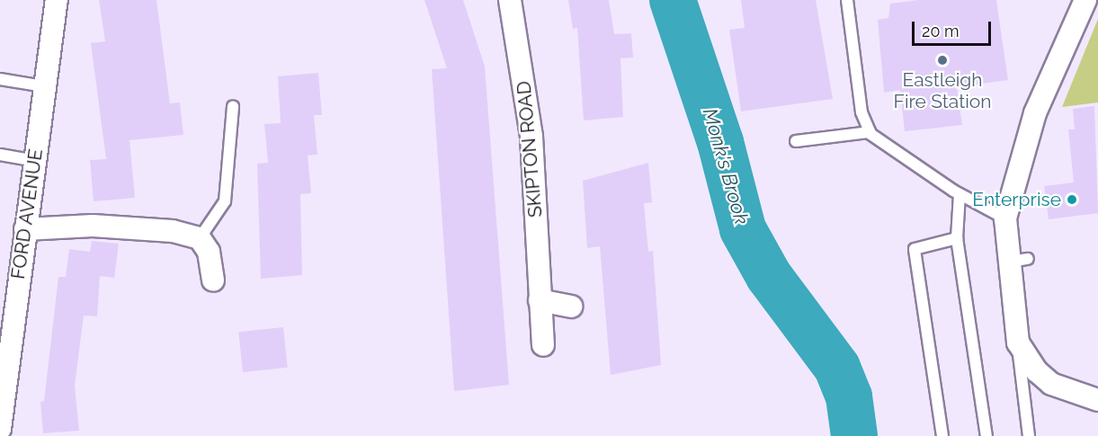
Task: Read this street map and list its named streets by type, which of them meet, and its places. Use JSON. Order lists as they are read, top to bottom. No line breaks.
{"streets":{"street":["SKIPTON ROAD","FORD AVENUE"]},"water":["Monk's Brook"],"places":["Eastleigh Fire Station","Enterprise"],"scale_bar":"20 m"}
